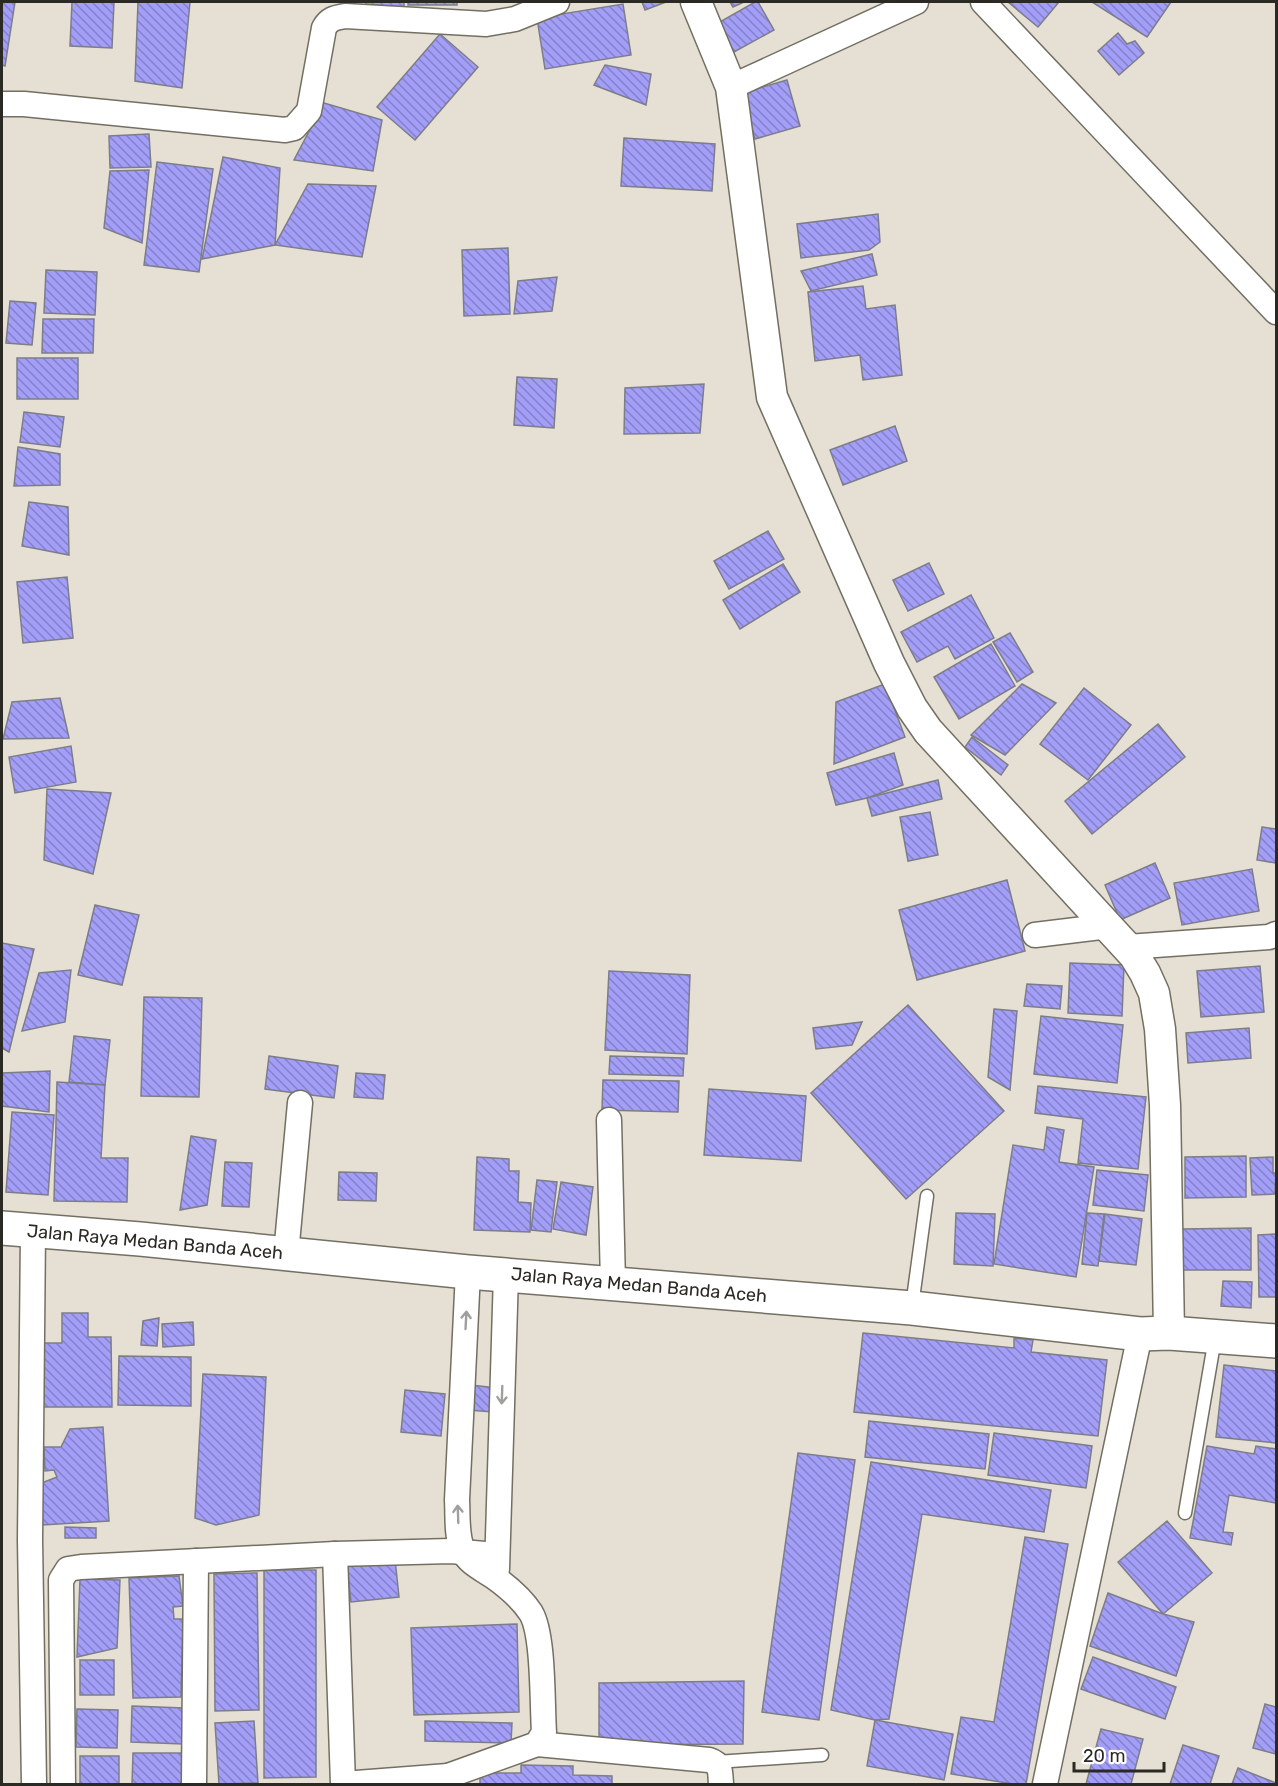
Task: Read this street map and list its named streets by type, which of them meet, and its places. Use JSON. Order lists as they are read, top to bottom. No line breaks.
{"streets":{"highway":["Jalan Raya Medan Banda Aceh"]},"scale_bar":"20 m"}
